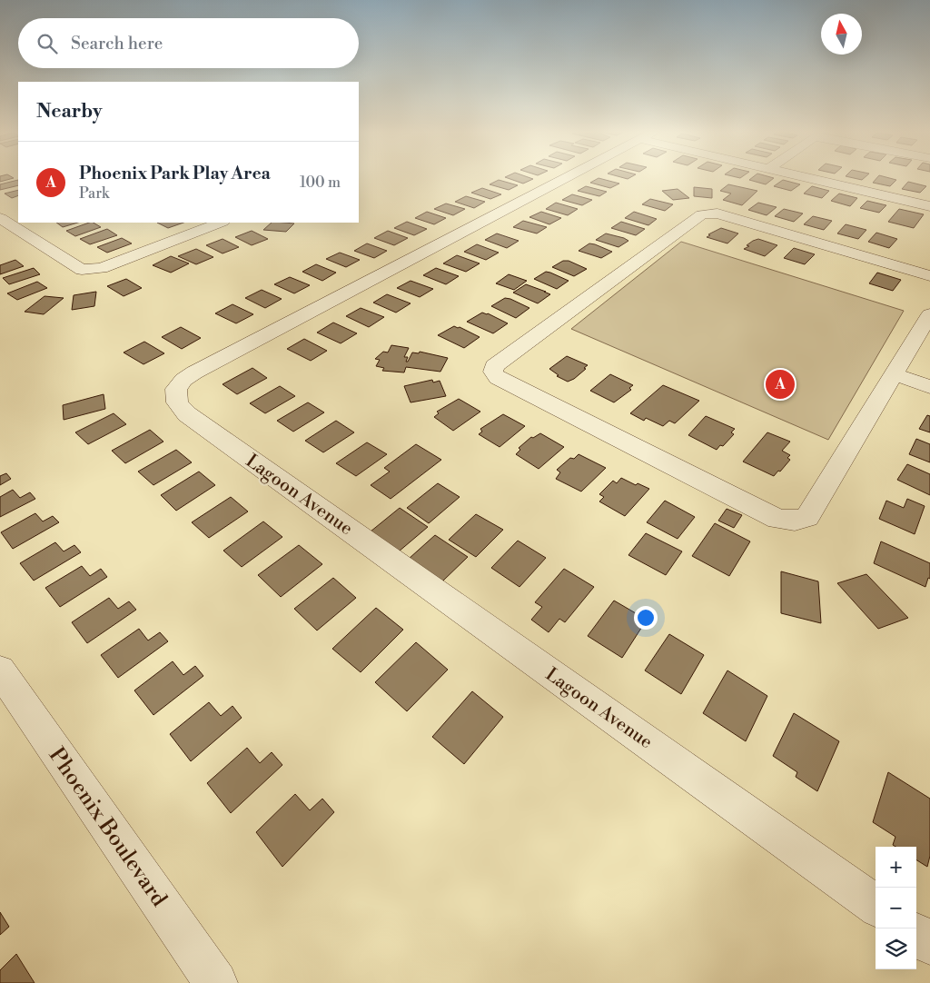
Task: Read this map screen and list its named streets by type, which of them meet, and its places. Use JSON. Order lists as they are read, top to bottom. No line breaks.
{"streets":{"street":["Lagoon Avenue","Phoenix Boulevard"]},"north":"top","page":{"search":"Search here","heading":"Nearby","list":[{"mark":"A","name":"Phoenix Park Play Area","note":"Park","value":"100 m"}],"pins":"A","map_buttons":["+","−"]}}
